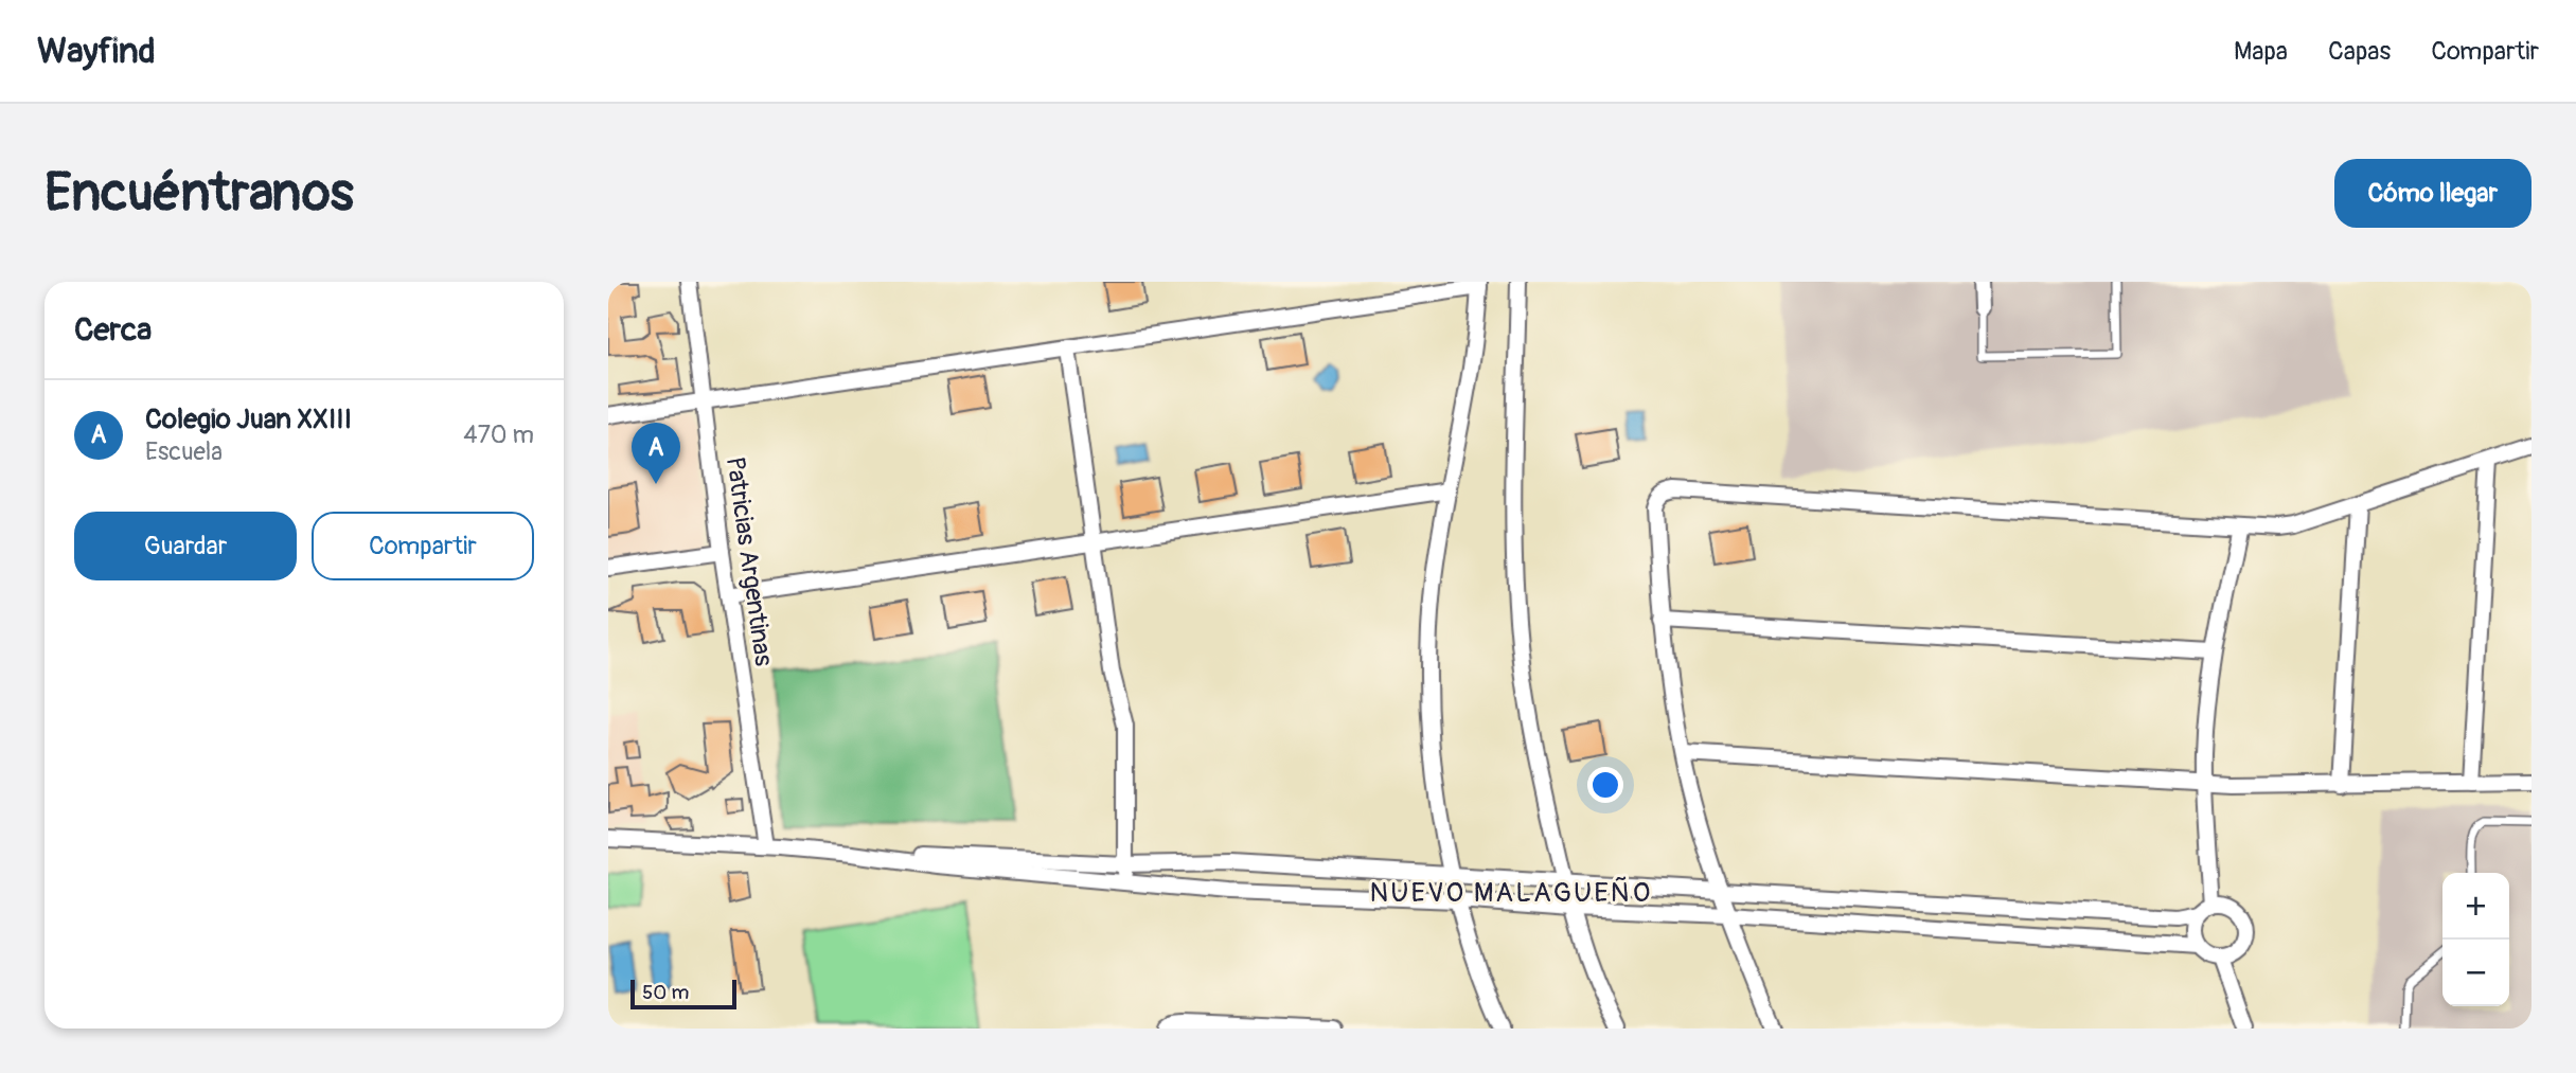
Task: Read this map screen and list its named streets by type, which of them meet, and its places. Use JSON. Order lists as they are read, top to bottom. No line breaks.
{"streets":{"street":["Patricias Argentinas"]},"districts":["NUEVO MALAGUEÑO"],"scale_bar":"50 m","page":{"header":"Wayfind","nav":["Mapa","Capas","Compartir"],"buttons":["Cómo llegar",["Guardar","Compartir"]],"title":"Encuéntranos","heading":"Cerca","list":[{"mark":"A","name":"Colegio Juan XXIII","note":"Escuela","value":"470 m"}],"pins":"A","map_buttons":["+","−"],"scale":"50 m"}}
